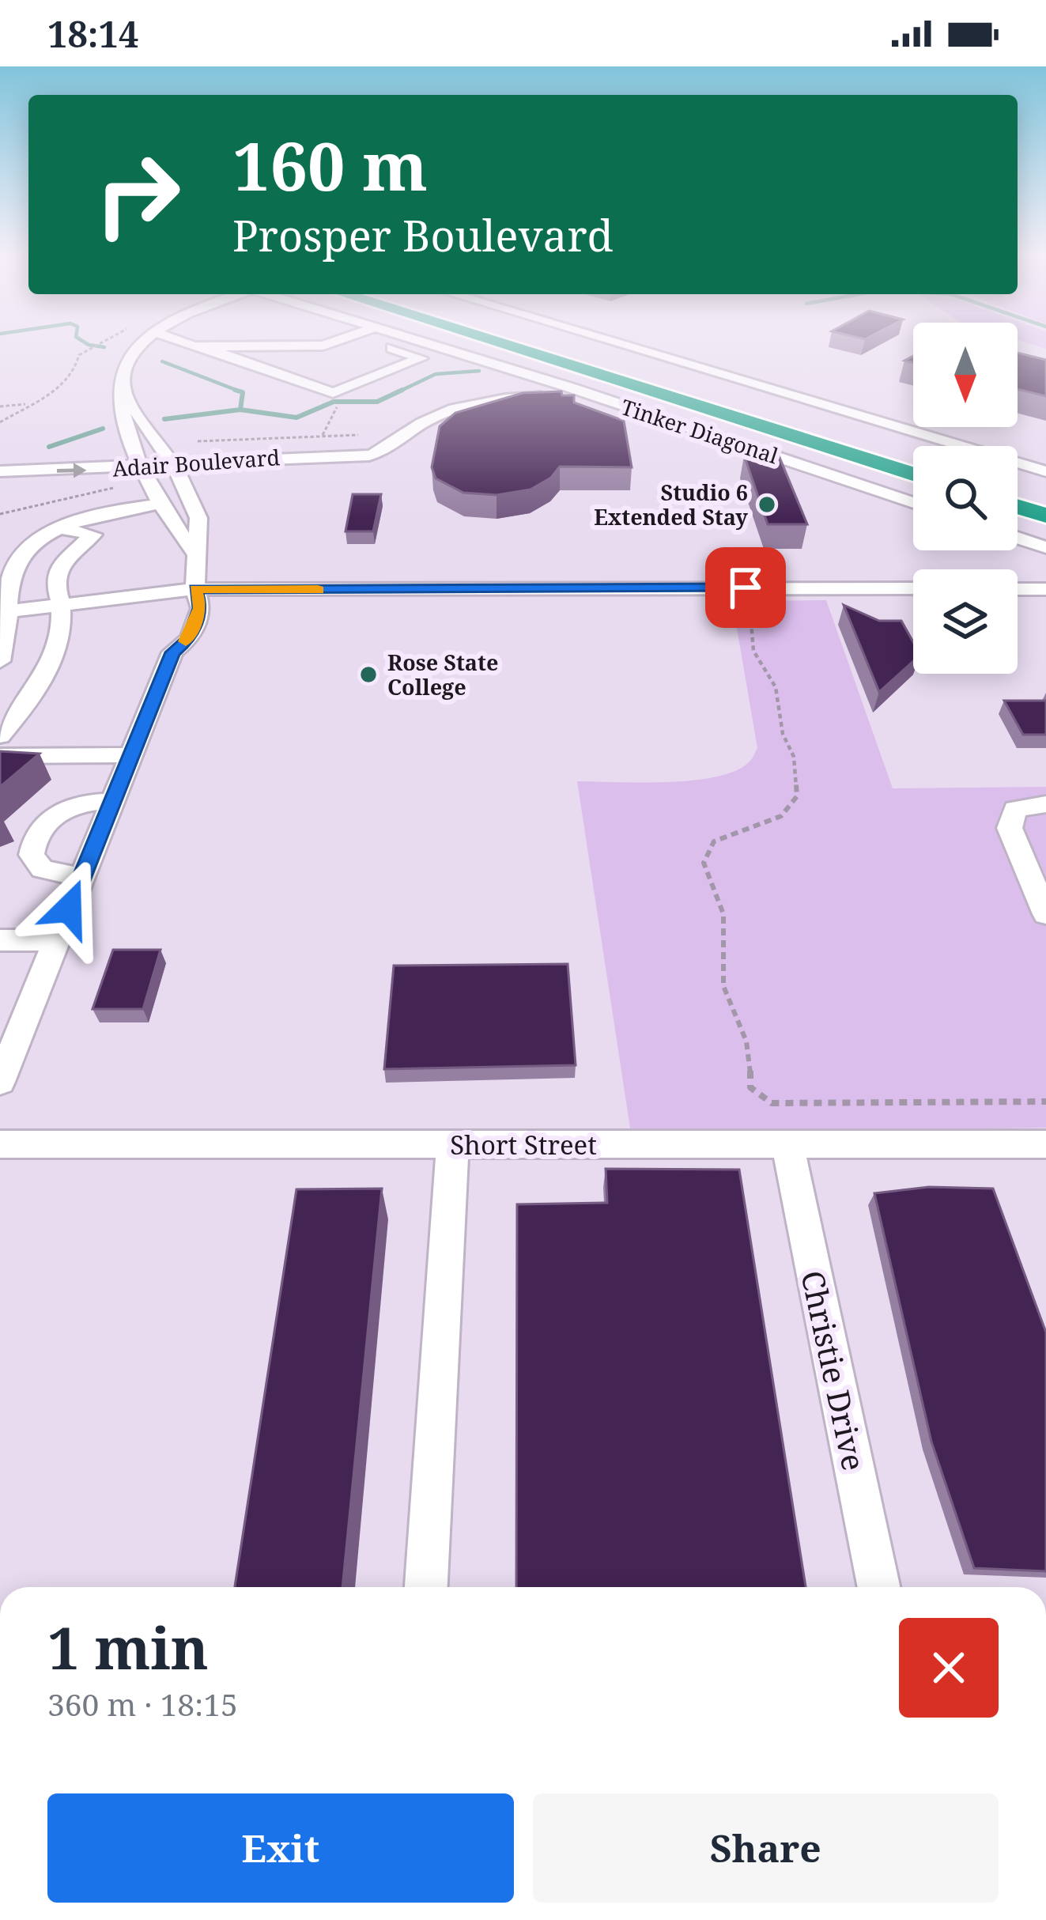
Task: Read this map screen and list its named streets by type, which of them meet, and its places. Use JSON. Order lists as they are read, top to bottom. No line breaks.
{"streets":{"highway":["Tinker Diagonal"],"street":["Adair Boulevard","Short Street","Christie Drive"]},"crossings":[["Tinker Diagonal","Adair Boulevard"],["Short Street","Christie Drive"]],"places":["Studio 6 Extended Stay","Rose State College"],"north":"bottom","page":{"status":"18:14","turn":["160 m","Prosper Boulevard"],"heading":["1 min","360 m · 18:15"],"buttons":["Exit","Share"]}}
